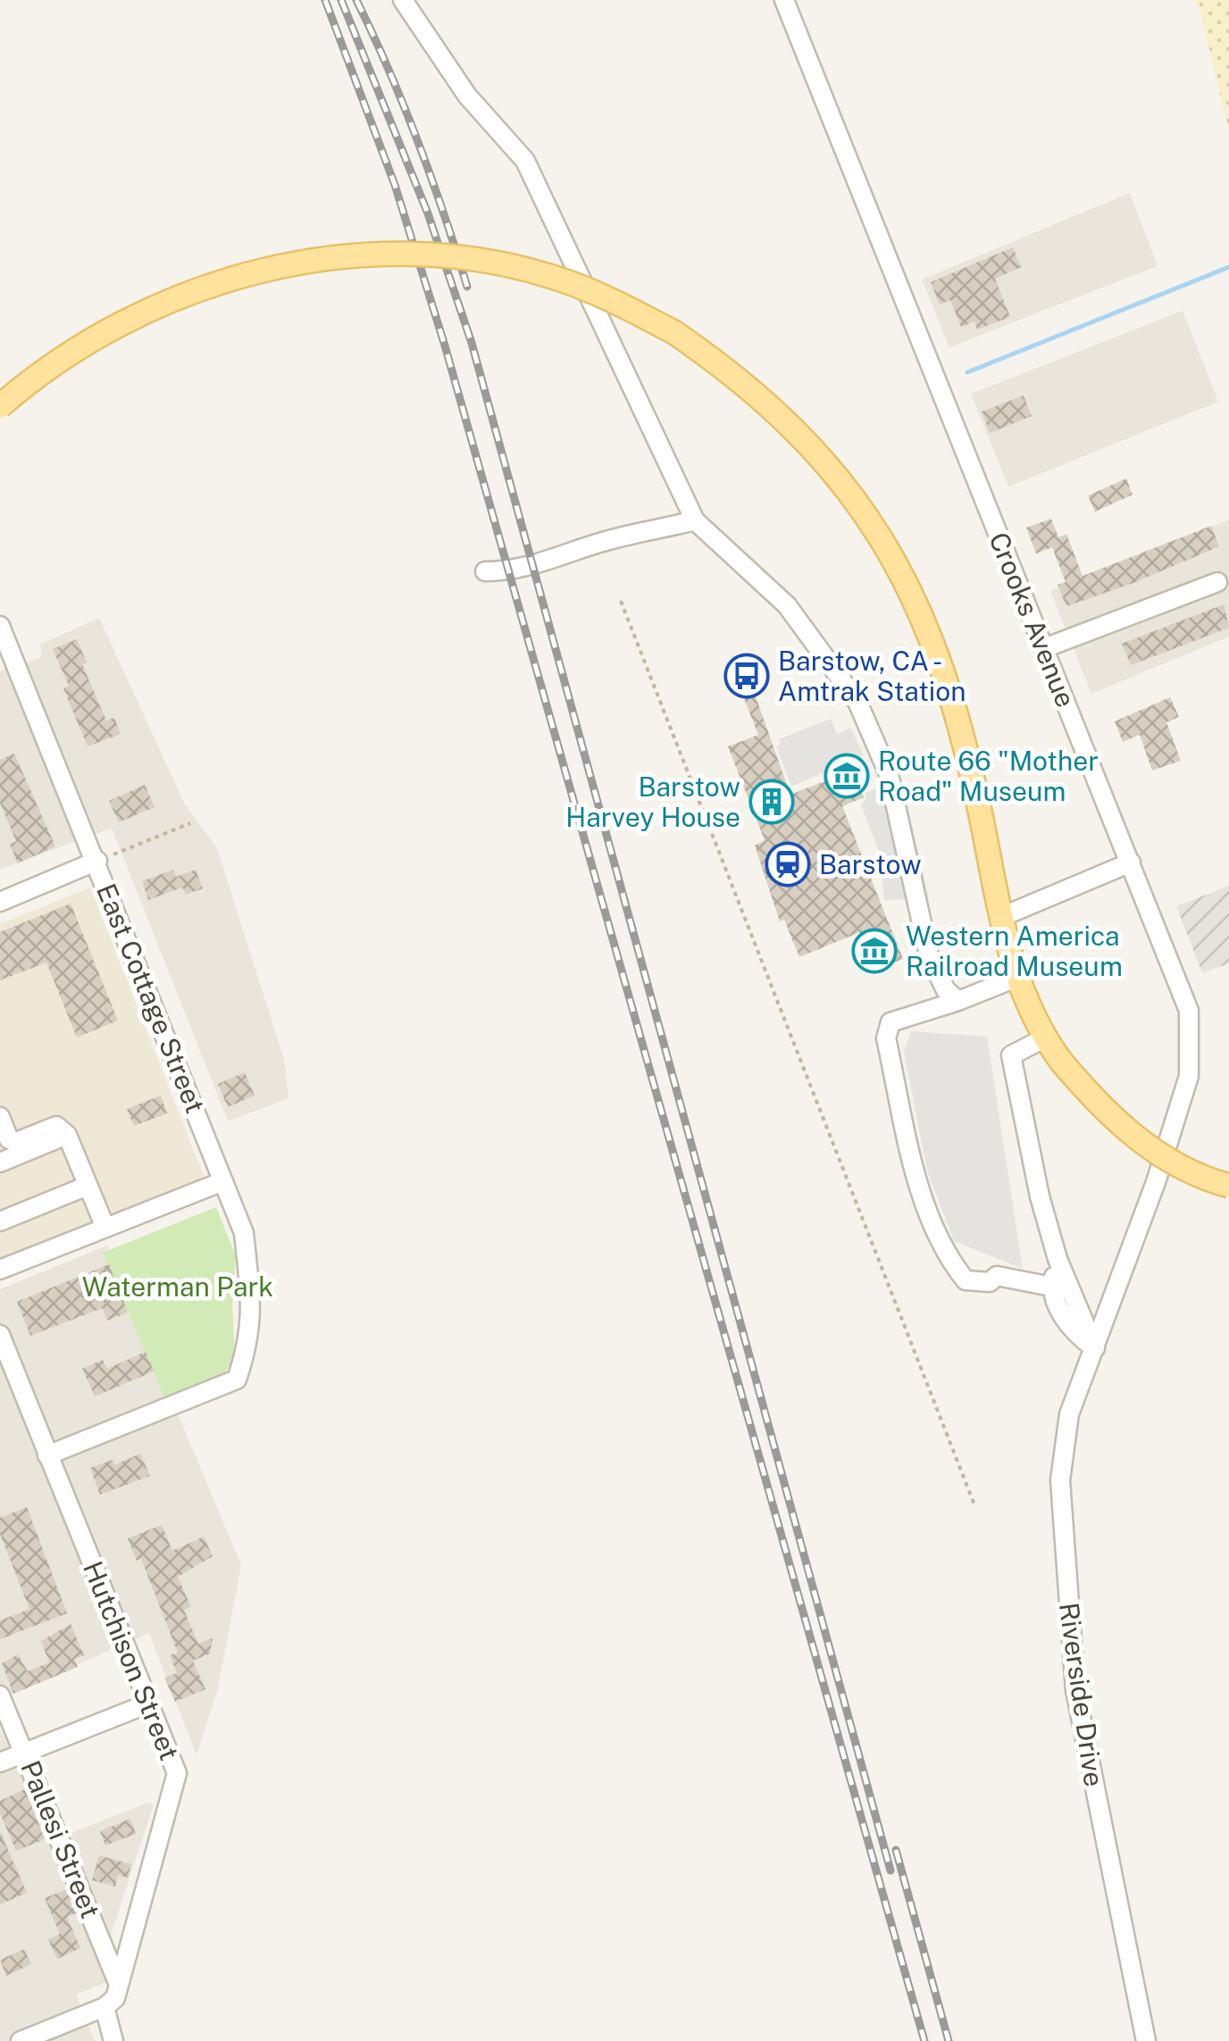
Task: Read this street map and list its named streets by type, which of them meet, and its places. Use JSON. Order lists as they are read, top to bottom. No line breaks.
{"streets":{"street":["Crooks Avenue","East Cottage Street","Hutchison Street","Riverside Drive","Pallesi Street"]},"crossings":[["Crooks Avenue","Riverside Drive"],["East Cottage Street","Hutchison Street"],["Hutchison Street","Pallesi Street"]],"parks":["Waterman Park"],"places":{"bus stop":["Barstow, CA - Amtrak Station"],"museum":["Route 66 \"Mother Road\" Museum","Western America Railroad Museum"],"building":["Barstow Harvey House"],"station":["Barstow"]}}
